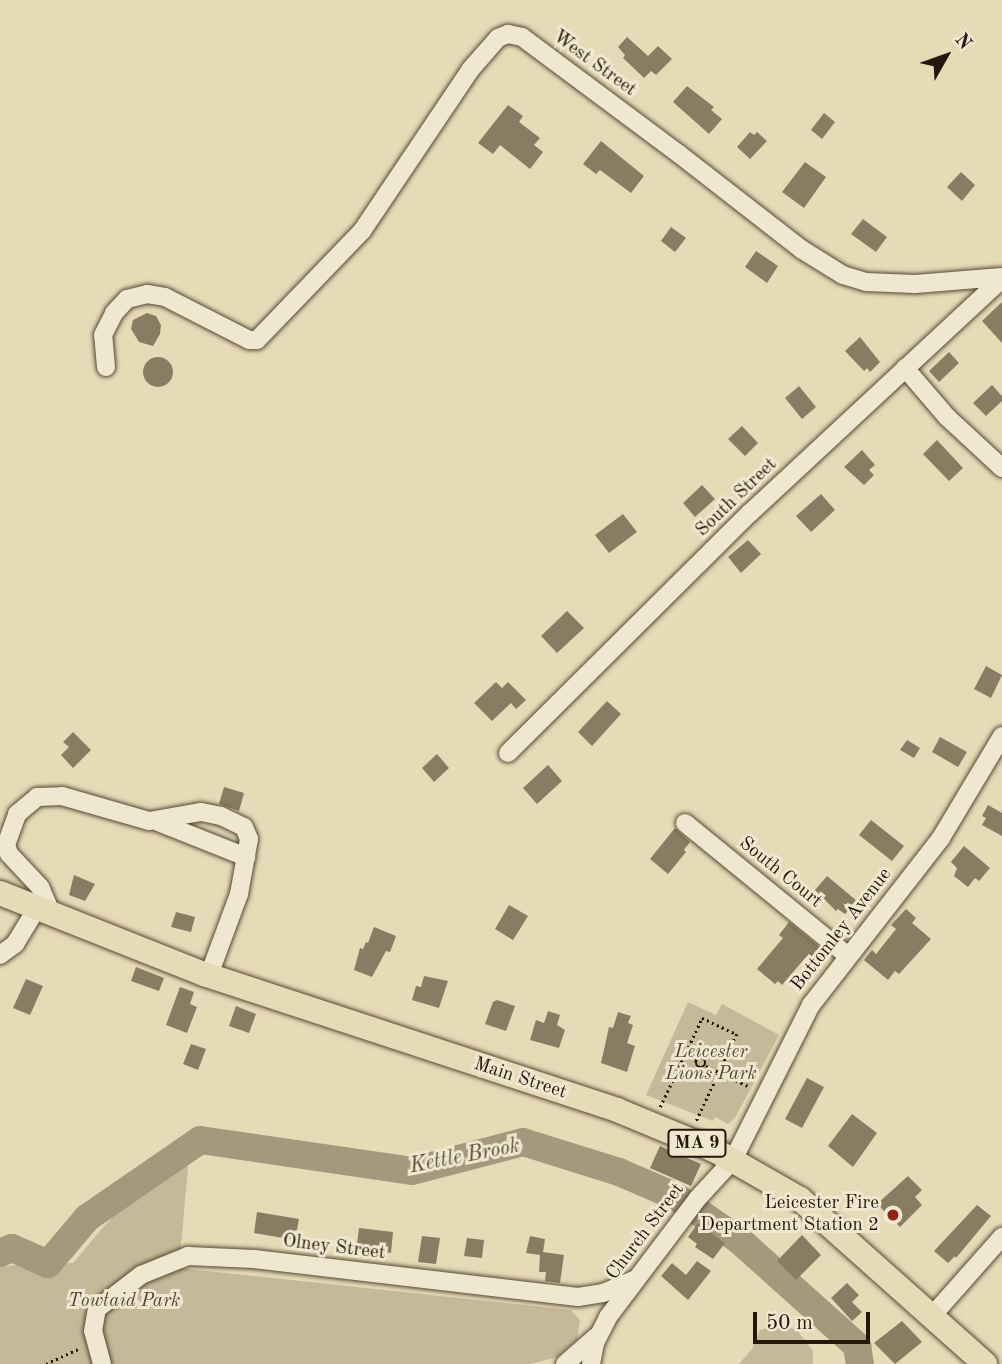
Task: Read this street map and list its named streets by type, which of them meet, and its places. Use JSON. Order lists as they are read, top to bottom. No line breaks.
{"streets":{"highway":["Main Street","MA 9"],"street":["West Street","South Street","South Court","Bottomley Avenue","Church Street","Olney Street"]},"crossings":[["West Street","South Street"],["South Court","Bottomley Avenue"],["Bottomley Avenue","Main Street"],["Bottomley Avenue","Church Street"],["Main Street","Church Street"],["Church Street","Olney Street"]],"water":["Kettle Brook"],"parks":["Leicester Lions Park","Towtaid Park"],"places":["Leicester Fire Department Station 2"],"scale_bar":"50 m","north":"top right"}
